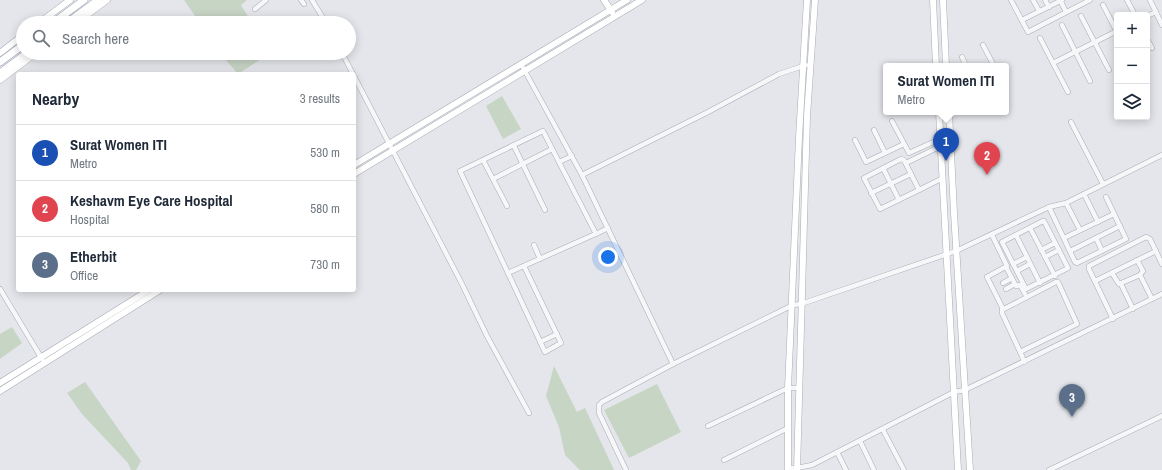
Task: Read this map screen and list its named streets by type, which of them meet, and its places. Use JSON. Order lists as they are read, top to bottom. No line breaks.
{"page":{"map_buttons":["+","−"],"search":"Search here","popup":["Surat Women ITI","Metro"],"heading":["Nearby","3 results"],"list":[{"mark":"1","name":"Surat Women ITI","note":"Metro","value":"530 m"},{"mark":"2","name":"Keshavm Eye Care Hospital","note":"Hospital","value":"580 m"},{"mark":"3","name":"Etherbit","note":"Office","value":"730 m"}],"pins":["1","2","3"]}}
